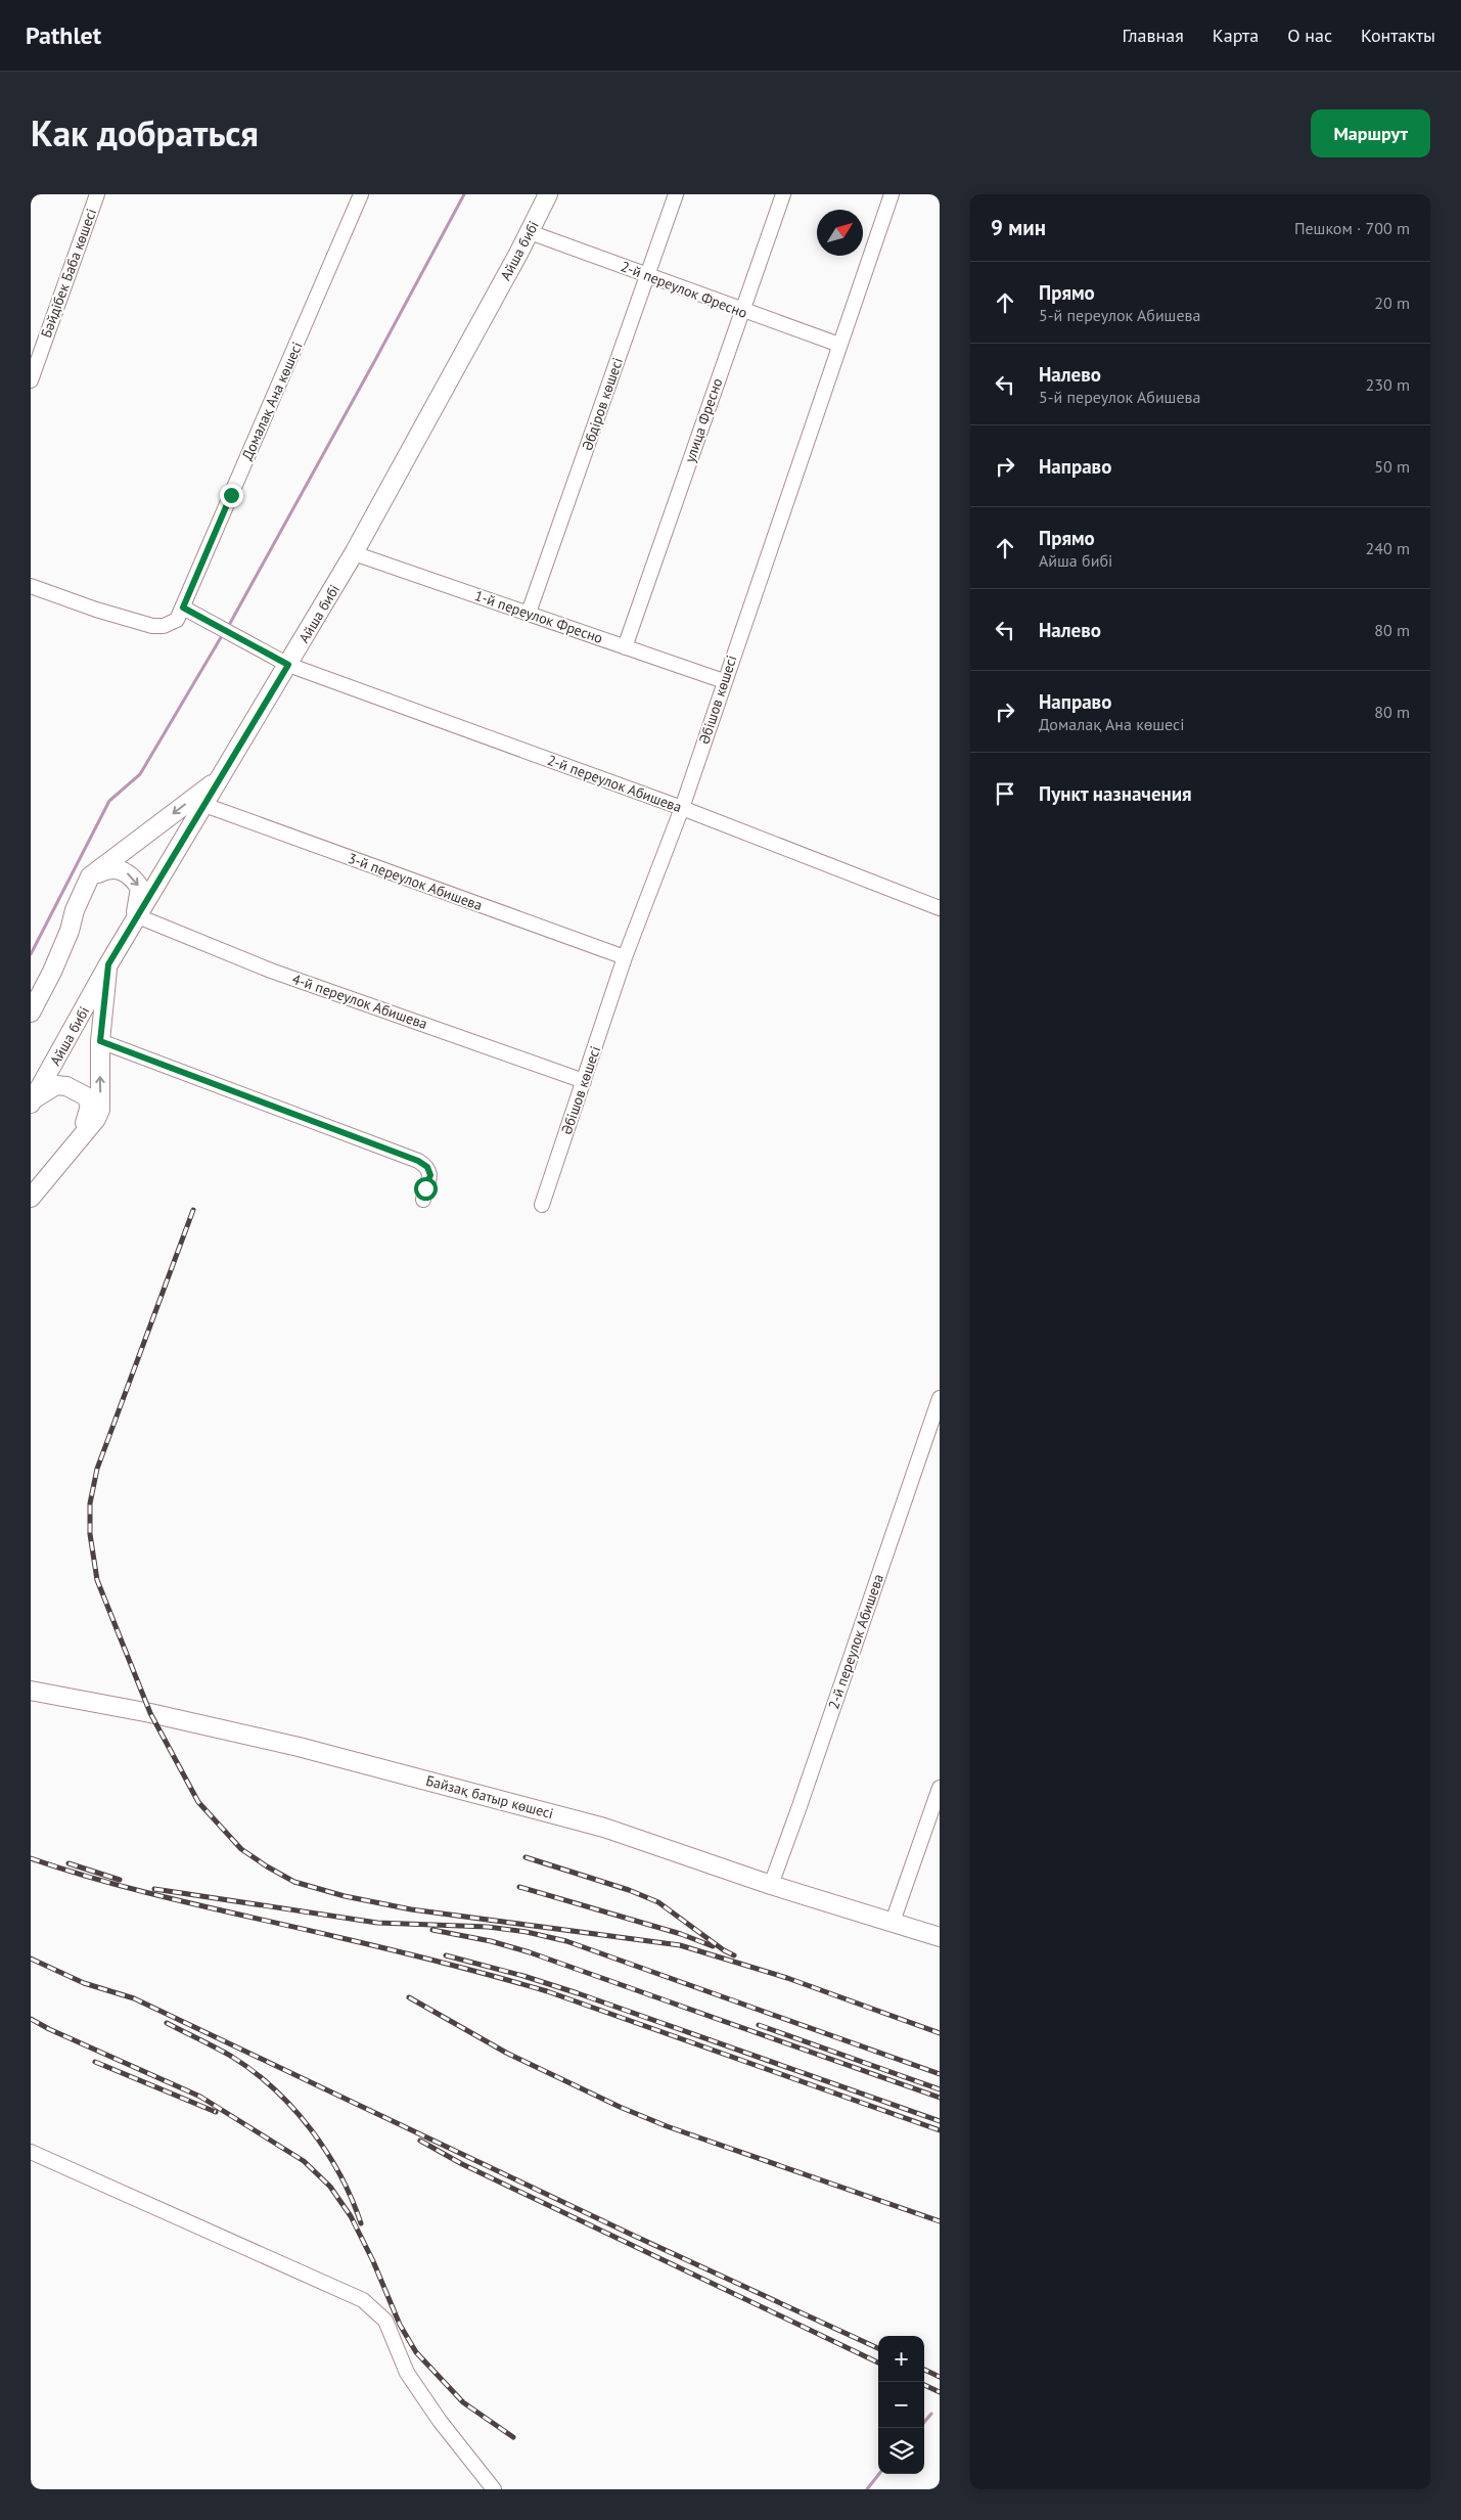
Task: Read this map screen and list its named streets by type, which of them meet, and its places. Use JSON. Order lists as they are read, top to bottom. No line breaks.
{"streets":{"main road":["Айша бибі","Байзақ батыр көшесі"],"street":["Бәйдібек Баба көшесі","2-й переулок Фресно","Домалақ Ана көшесі","Әбдіров көшесі","улица Фресно","1-й переулок Фресно","Әбішов көшесі","2-й переулок Абишева","3-й переулок Абишева","4-й переулок Абишева"]},"crossings":[["Айша бибі","2-й переулок Фресно"],["Айша бибі","1-й переулок Фресно"],["Айша бибі","2-й переулок Абишева"],["Айша бибі","3-й переулок Абишева"],["Айша бибі","4-й переулок Абишева"],["2-й переулок Фресно","Әбдіров көшесі"],["2-й переулок Фресно","улица Фресно"],["2-й переулок Фресно","Әбішов көшесі"],["Домалақ Ана көшесі","2-й переулок Абишева"],["Әбдіров көшесі","1-й переулок Фресно"],["улица Фресно","1-й переулок Фресно"],["1-й переулок Фресно","Әбішов көшесі"],["Әбішов көшесі","2-й переулок Абишева"],["Әбішов көшесі","3-й переулок Абишева"],["Әбішов көшесі","4-й переулок Абишева"],["2-й переулок Абишева","Байзақ батыр көшесі"]],"north":"top right","page":{"header":"Pathlet","nav":["Главная","Карта","О нас","Контакты"],"title":"Как добраться","buttons":"Маршрут","heading":["9 мин","Пешком · 700 m"],"list":[["Прямо","5-й переулок Абишева","20 m"],["Налево","5-й переулок Абишева","230 m"],["Направо","50 m"],["Прямо","Айша бибі","240 m"],["Налево","80 m"],["Направо","Домалақ Ана көшесі","80 m"],"Пункт назначения"],"map_buttons":["+","−"]}}
